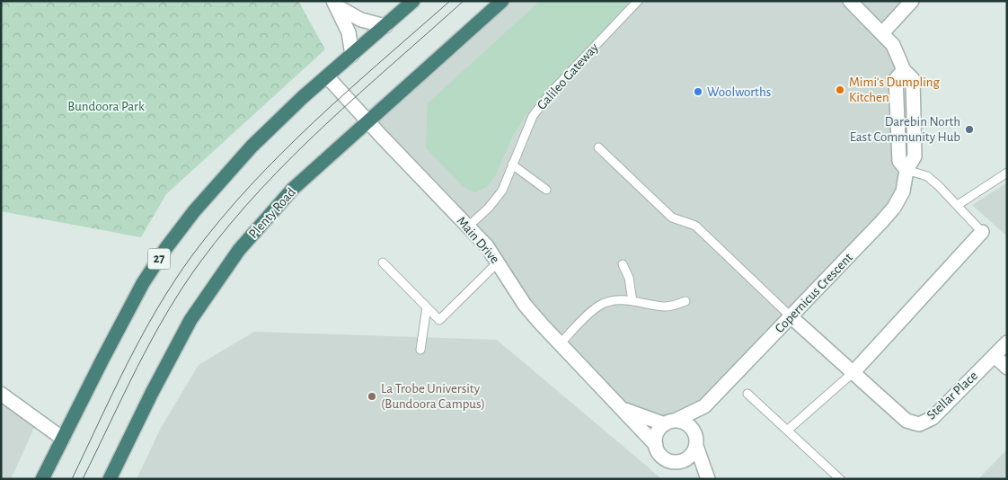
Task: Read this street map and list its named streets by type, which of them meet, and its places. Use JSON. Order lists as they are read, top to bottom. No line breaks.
{"streets":{"highway":["Plenty Road","27"],"street":["Main Drive","Copernicus Crescent","Stellar Place"],"lane":["Galileo Gateway"]},"crossings":[["Galileo Gateway","Main Drive"],["Plenty Road","Main Drive"],["Main Drive","27"],["Main Drive","Copernicus Crescent"],["Copernicus Crescent","Stellar Place"]],"parks":["Bundoora Park"],"places":["Mimi's Dumpling Kitchen","Woolworths","Darebin North East Community Hub","La Trobe University (Bundoora Campus)"]}
